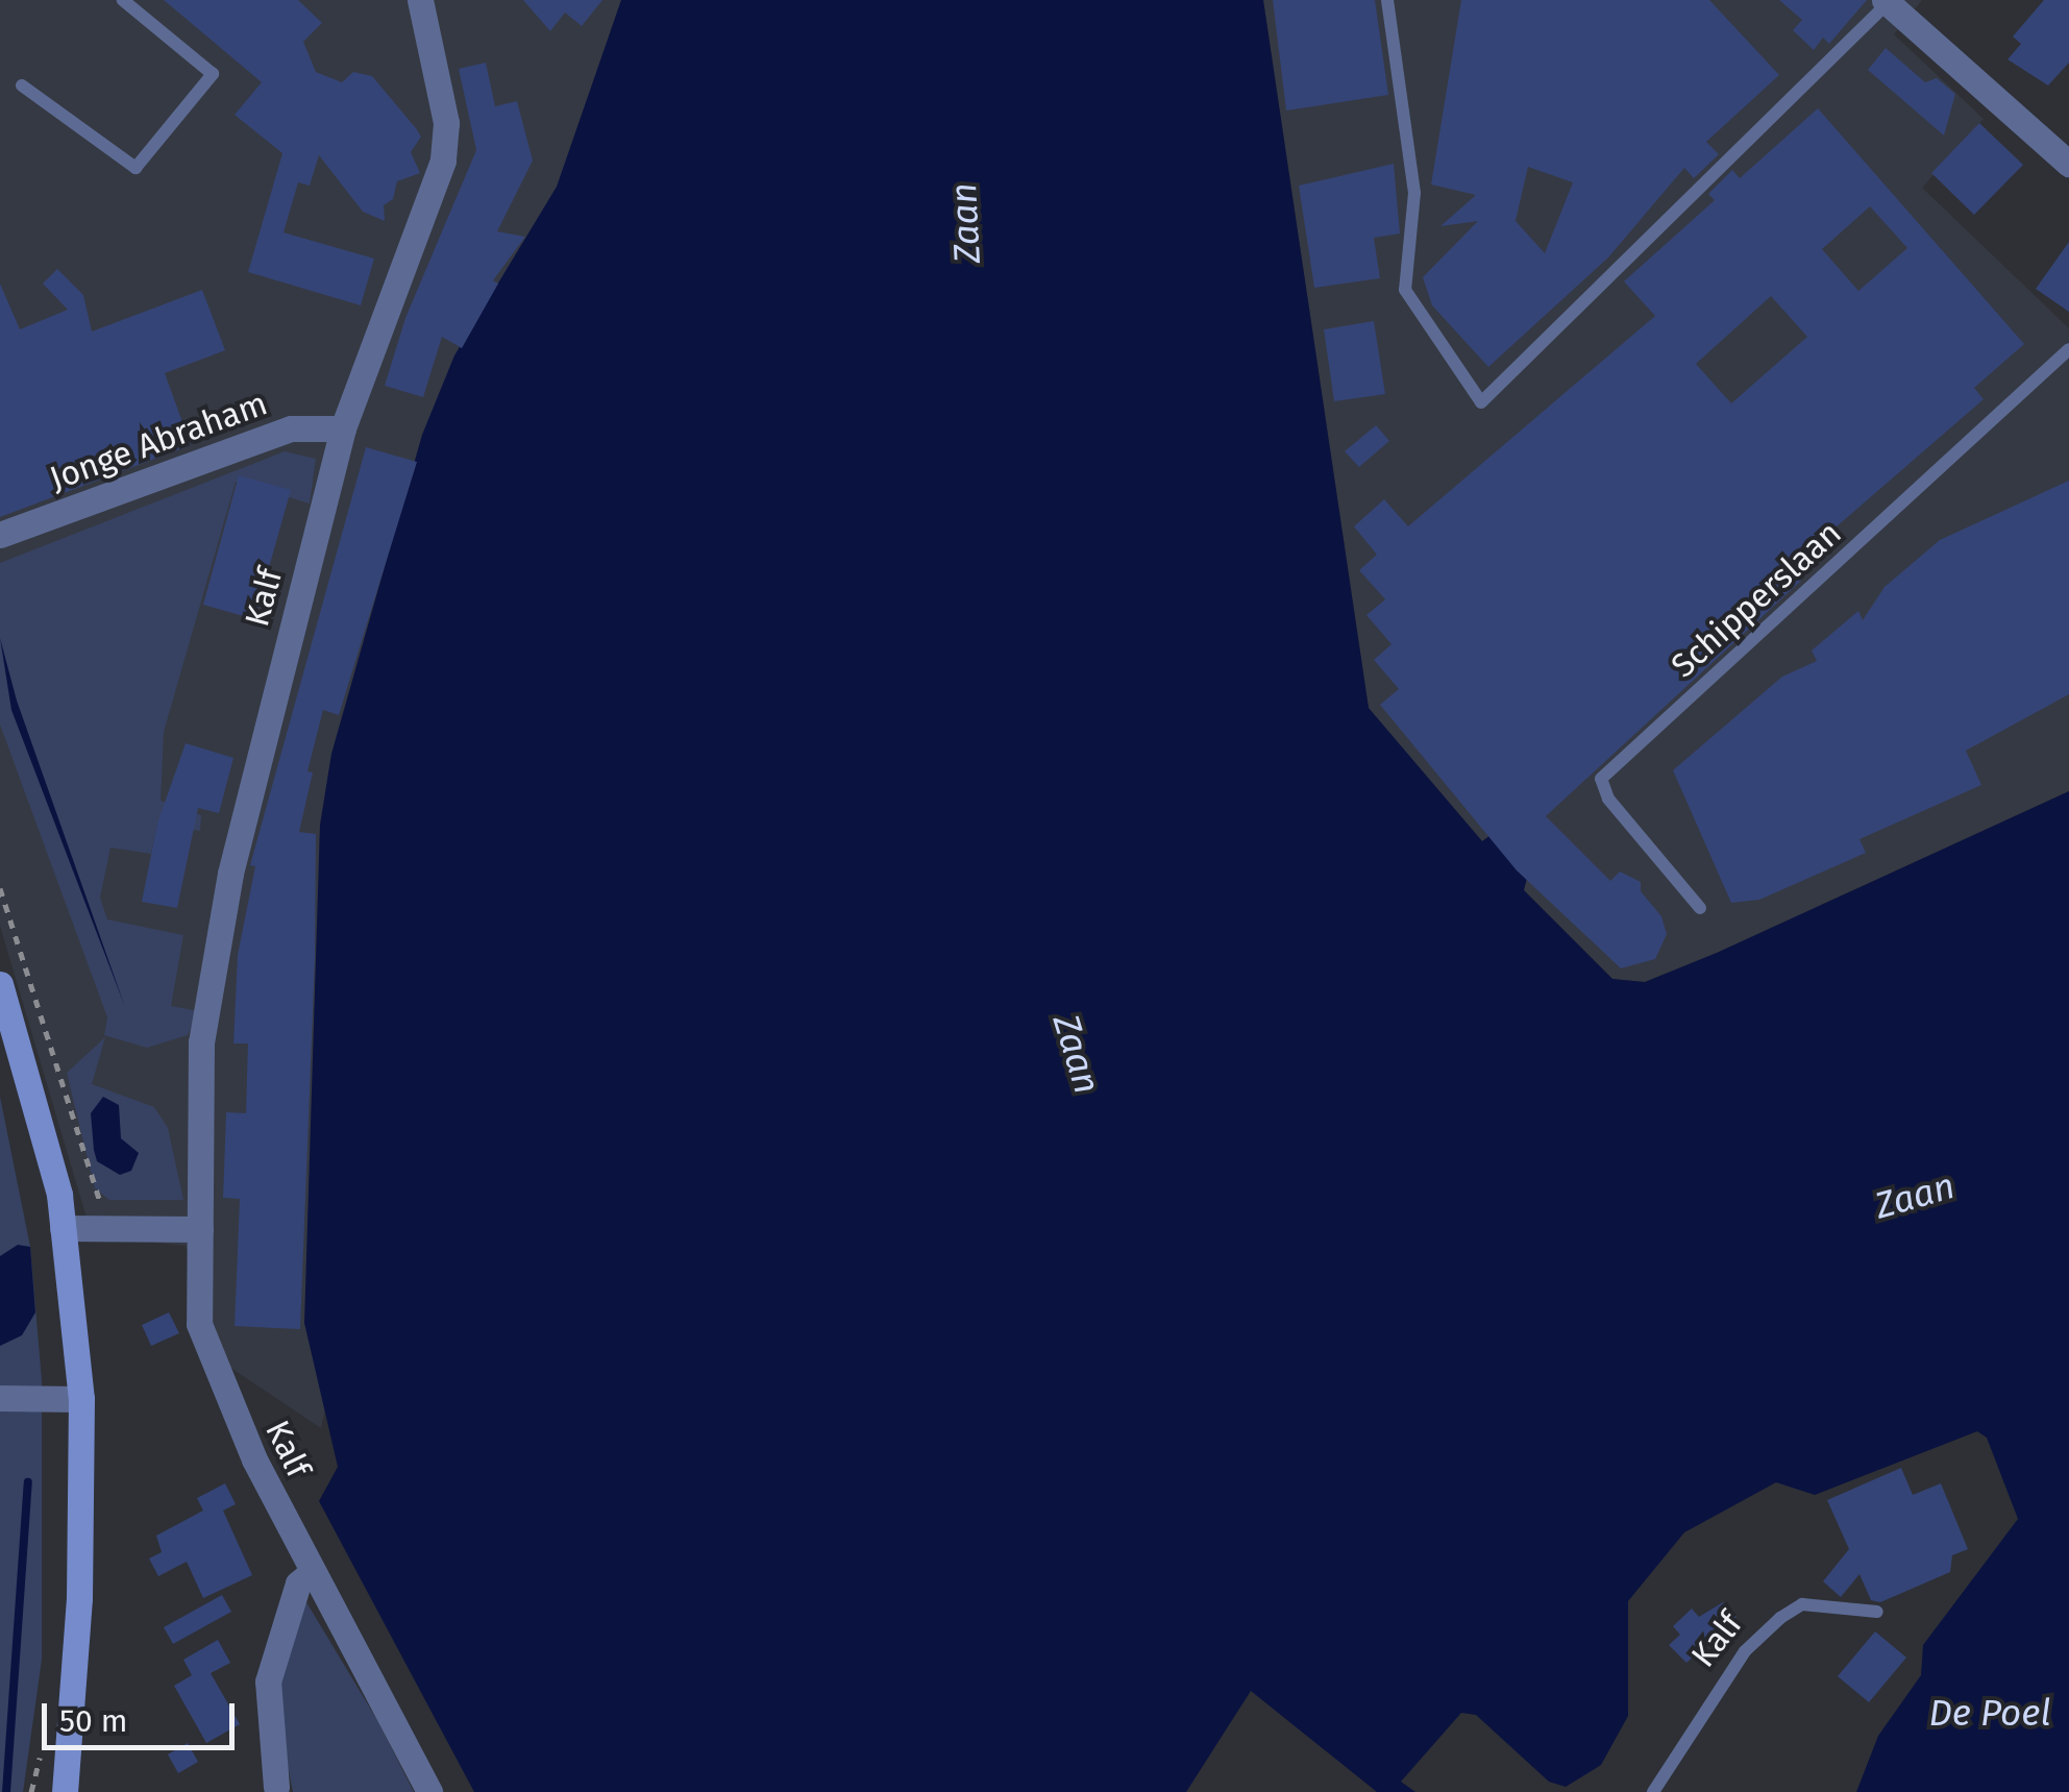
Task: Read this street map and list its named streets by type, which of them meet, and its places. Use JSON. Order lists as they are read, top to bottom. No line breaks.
{"streets":{"street":["Jonge Abraham","Kalf"],"lane":["Schipperslaan"]},"crossings":[["Jonge Abraham","Kalf"]],"water":["Zaan","De Poel"],"scale_bar":"50 m"}
